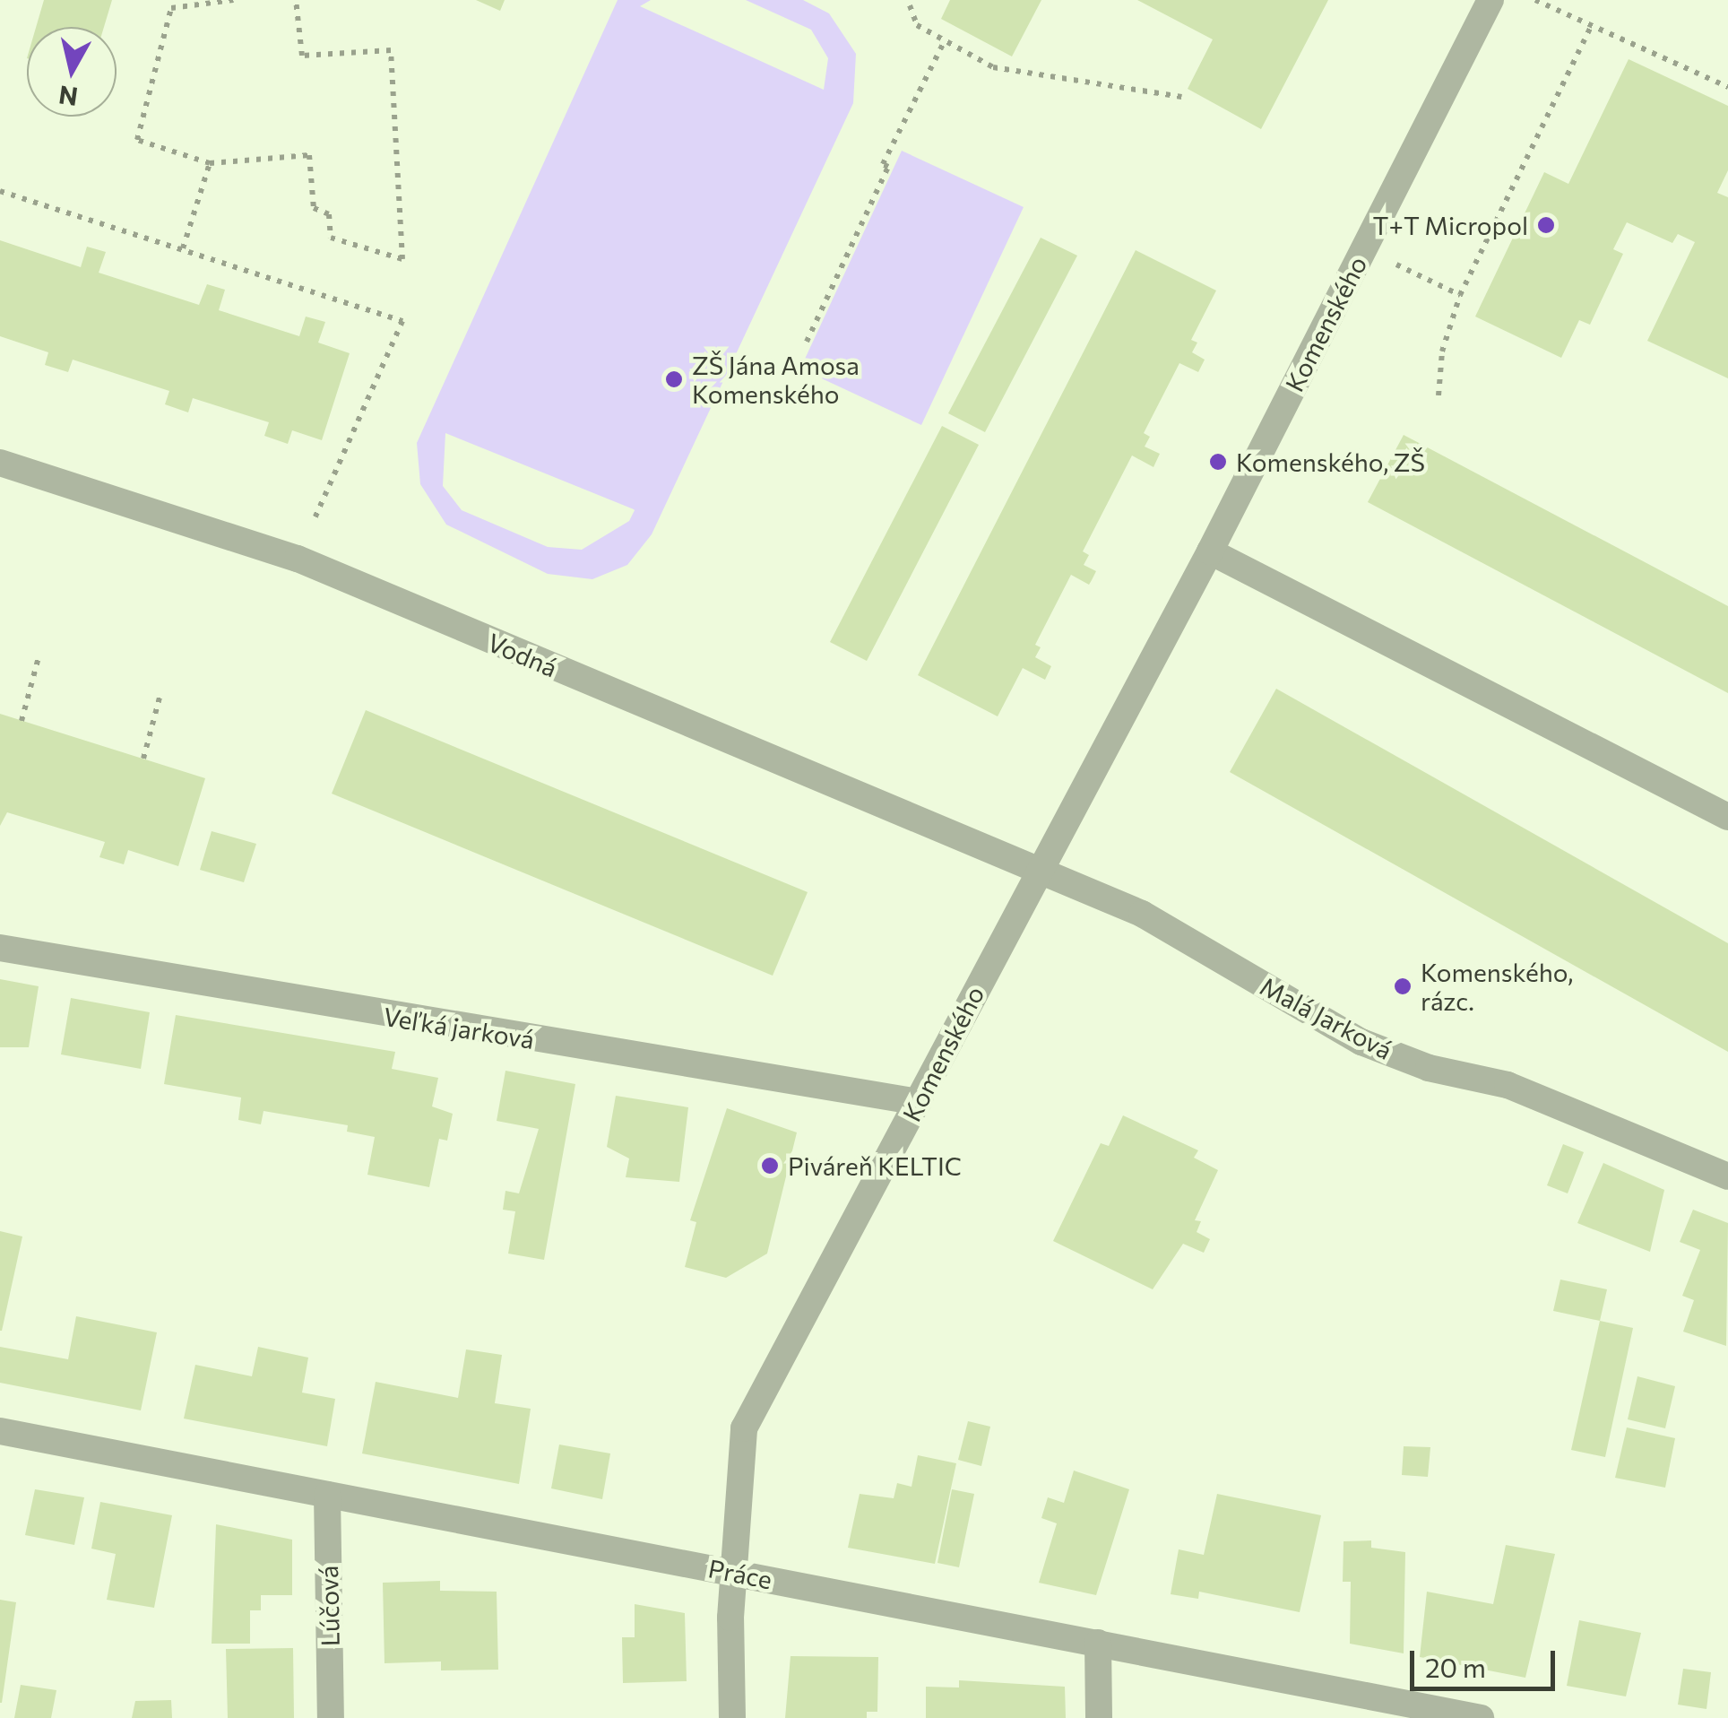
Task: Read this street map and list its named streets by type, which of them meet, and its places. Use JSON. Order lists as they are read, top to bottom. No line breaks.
{"streets":{"street":["Komenského","Vodná","Malá Jarková","Veľká jarková","Práce","Lúčová"]},"crossings":[["Komenského","Vodná"],["Komenského","Malá Jarková"],["Komenského","Veľká jarková"],["Komenského","Práce"],["Vodná","Malá Jarková"],["Práce","Lúčová"]],"places":["T+T Micropol","ZŠ Jána Amosa Komenského","Komenského, ZŠ","Komenského, rázc.","Piváreň KELTIC"],"scale_bar":"20 m","north":"bottom"}
